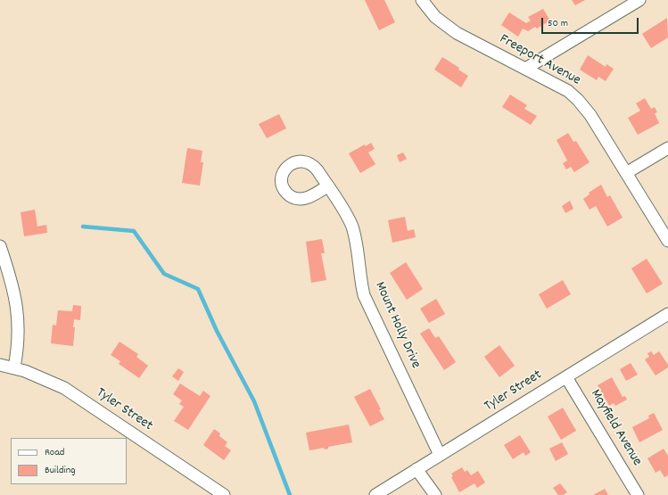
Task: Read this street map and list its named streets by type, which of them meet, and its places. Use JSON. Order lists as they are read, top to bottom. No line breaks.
{"streets":{"street":["Freeport Avenue","Mount Holly Drive","Tyler Street","Mayfield Avenue"]},"crossings":[["Mount Holly Drive","Tyler Street"],["Tyler Street","Mayfield Avenue"]],"legend":["Road","Building"],"scale_bar":"50 m"}
